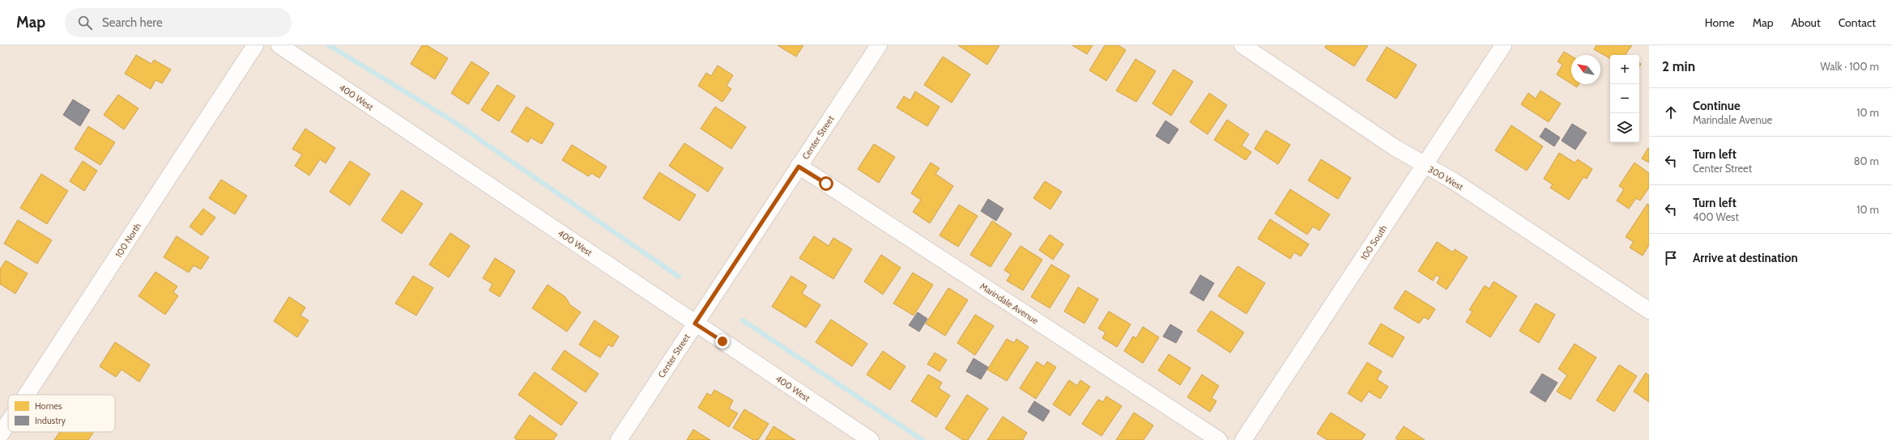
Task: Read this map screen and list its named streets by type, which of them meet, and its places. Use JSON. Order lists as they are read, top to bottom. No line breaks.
{"streets":{"street":["400 West","Center Street","300 West","100 North","100 South","Marindale Avenue"]},"crossings":[["400 West","Center Street"],["Center Street","Marindale Avenue"],["300 West","100 South"]],"legend":["Homes","Industry"],"north":"top left","page":{"header":"Map","search":"Search here","nav":["Home","Map","About","Contact"],"heading":["2 min","Walk · 100 m"],"map_buttons":["+","−"],"list":[["Continue","Marindale Avenue","10 m"],["Turn left","Center Street","80 m"],["Turn left","400 West","10 m"],"Arrive at destination"]}}
